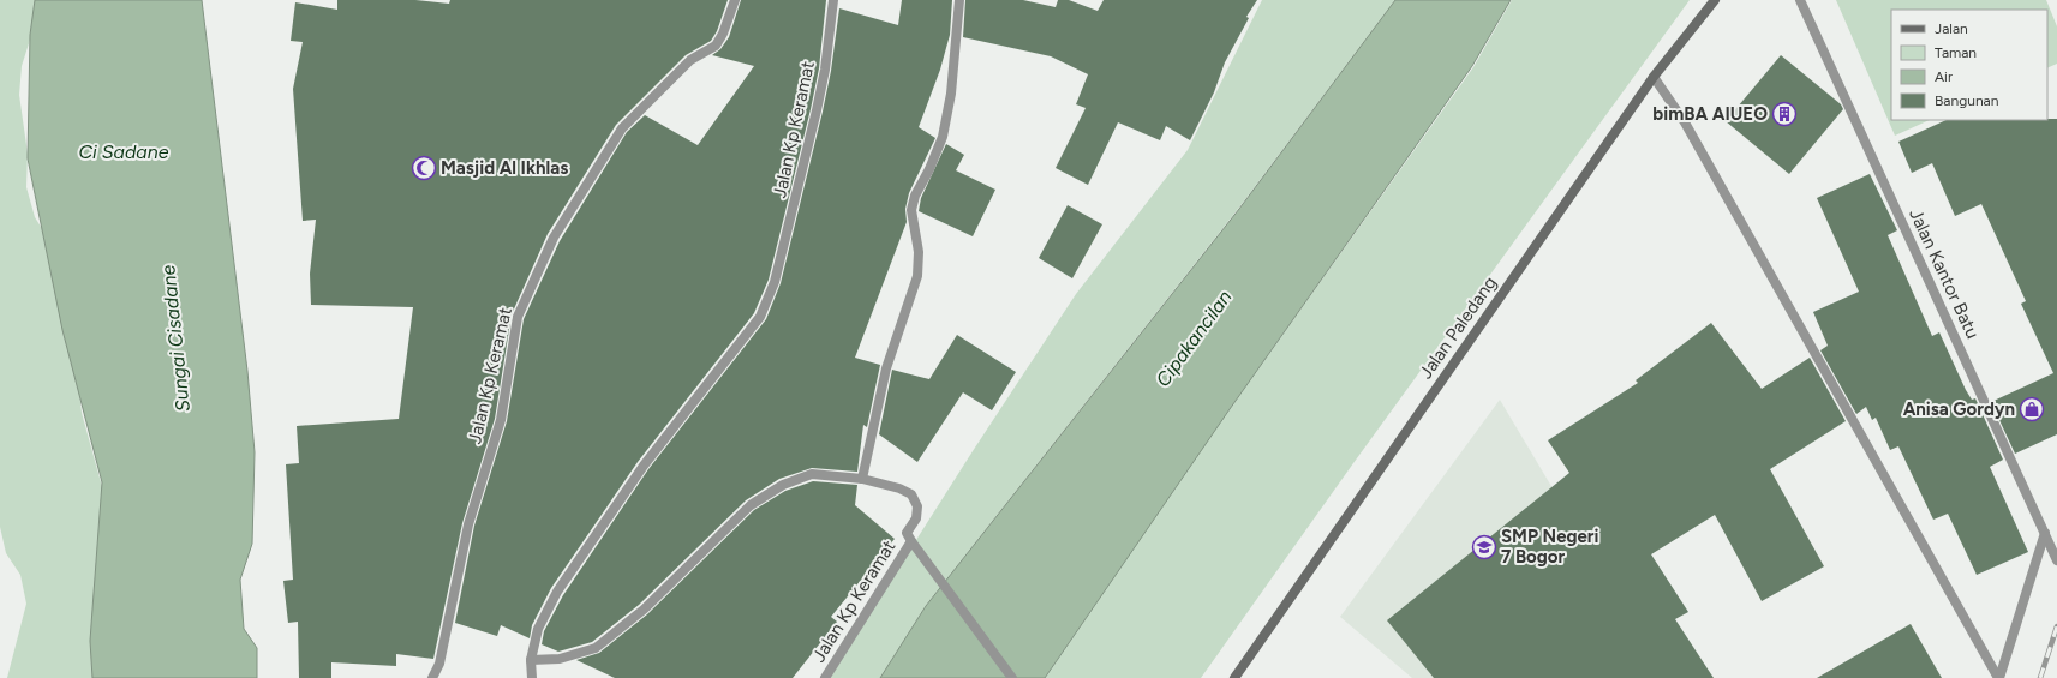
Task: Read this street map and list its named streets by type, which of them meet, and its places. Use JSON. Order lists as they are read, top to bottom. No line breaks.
{"streets":{"street":["Jalan Kp Keramat","Jalan Kantor Batu","Jalan Paledang"]},"water":["Ci Sadane","Sungai Cisadane","Cipakancilan"],"places":{"building":["bimBA AIUEO"],"mosque":["Masjid Al Ikhlas"],"shop":["Anisa Gordyn"],"school or university":["SMP Negeri 7 Bogor"]},"legend":["Jalan","Taman","Air","Bangunan"]}
